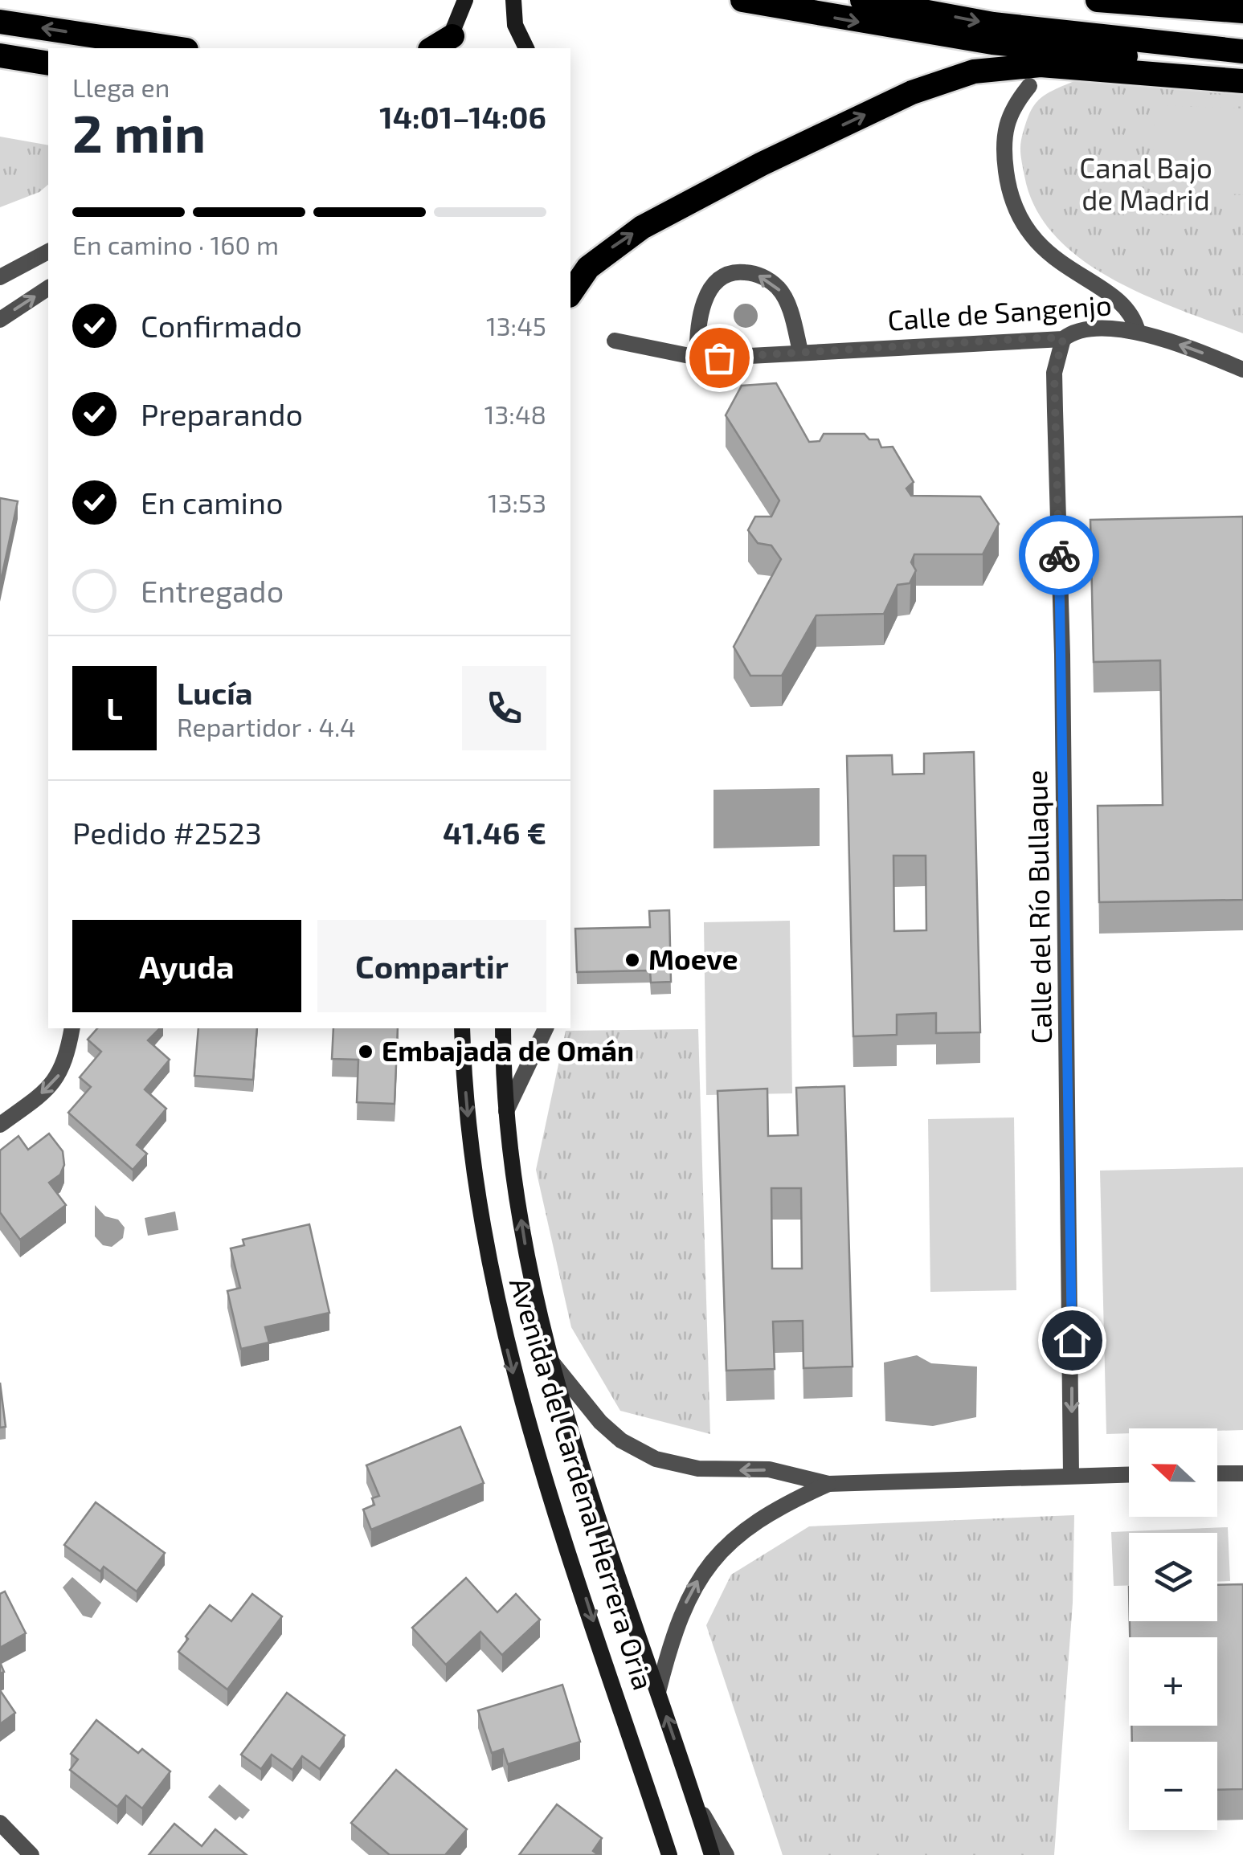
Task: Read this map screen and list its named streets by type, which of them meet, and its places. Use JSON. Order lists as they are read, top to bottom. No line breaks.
{"streets":{"main road":["Avenida del Cardenal Herrera Oria"],"street":["Calle de Sangenjo","Calle del Río Bullaque"]},"crossings":[["Calle de Sangenjo","Calle del Río Bullaque"]],"one_way":["Calle del Río Bullaque"],"parks":["Canal Bajo de Madrid"],"places":["Moeve","Embajada de Omán"],"north":"left","page":{"heading":["2 min","Llega en","14:01–14:06"],"panel":["Lucía","Repartidor · 4.4","Pedido #2523","41.46 €"],"bar":"En camino · 160 m","list":[["Confirmado","13:45"],["Preparando","13:48"],["En camino","13:53"],"Entregado"],"round":"L","buttons":["Ayuda","Compartir"],"map_buttons":["+","−"]}}
